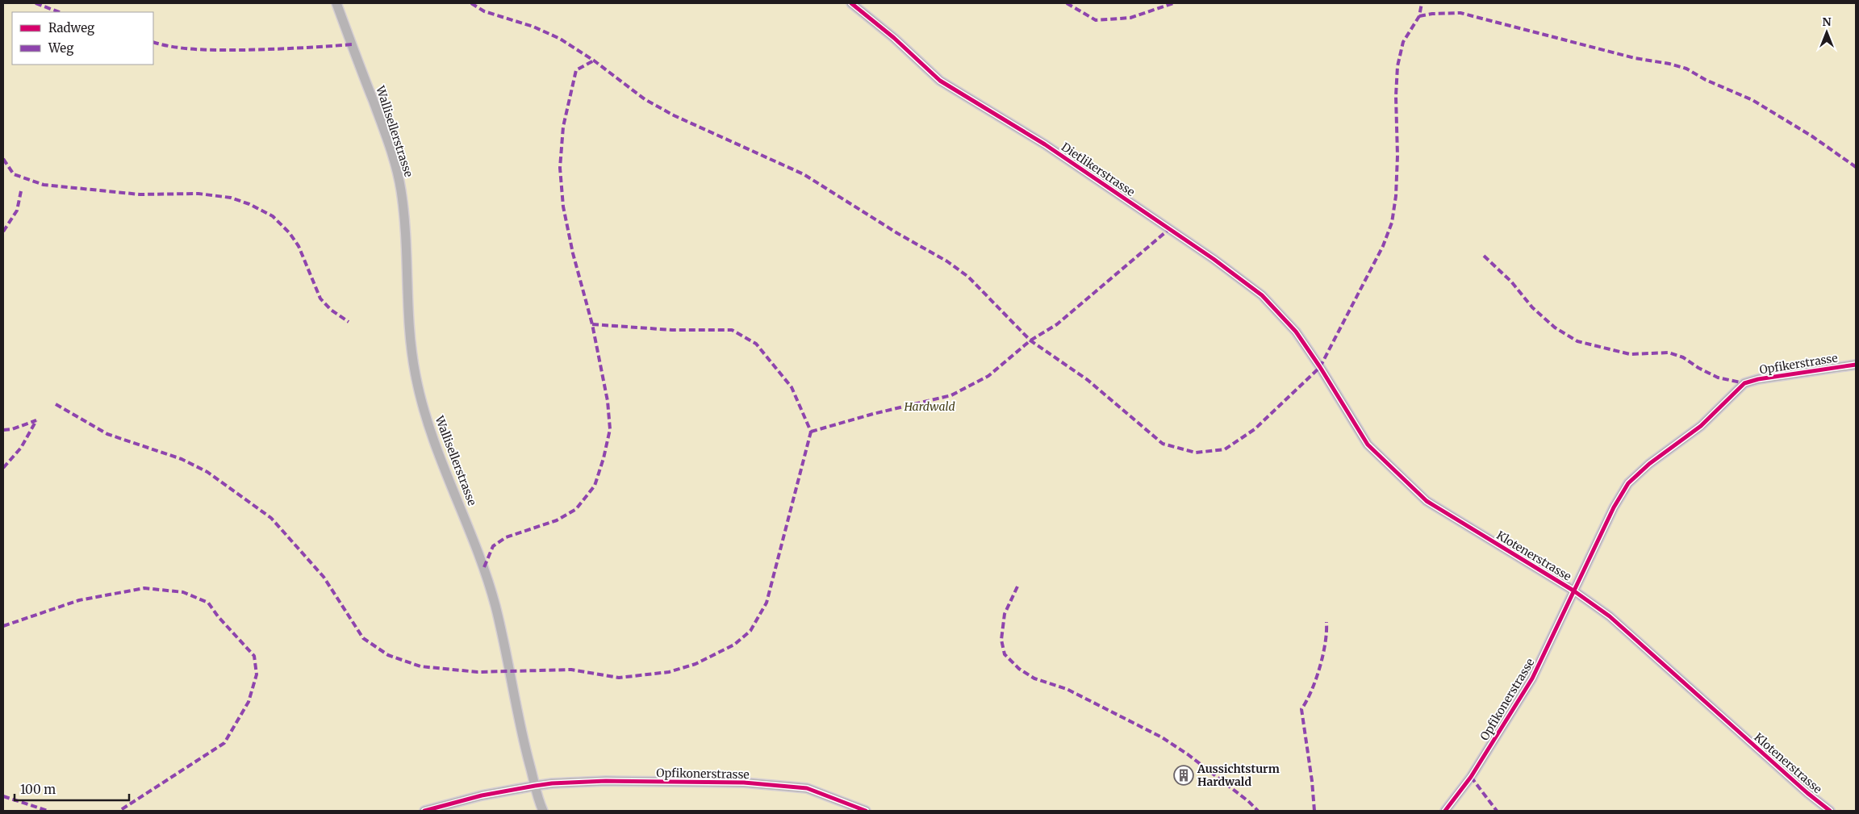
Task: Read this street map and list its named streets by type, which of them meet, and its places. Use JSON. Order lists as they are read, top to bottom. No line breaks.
{"streets":{"street":["Wallisellerstrasse","Dietlikerstrasse","Opfikerstrasse","Klotenerstrasse","Opfikonerstrasse"]},"crossings":[["Wallisellerstrasse","Opfikonerstrasse"],["Dietlikerstrasse","Klotenerstrasse"],["Opfikerstrasse","Opfikonerstrasse"],["Klotenerstrasse","Opfikonerstrasse"]],"parks":["Hardwald"],"places":{"building":["Aussichtsturm Hardwald"]},"legend":["Radweg","Weg"],"scale_bar":"100 m","north":"top"}
